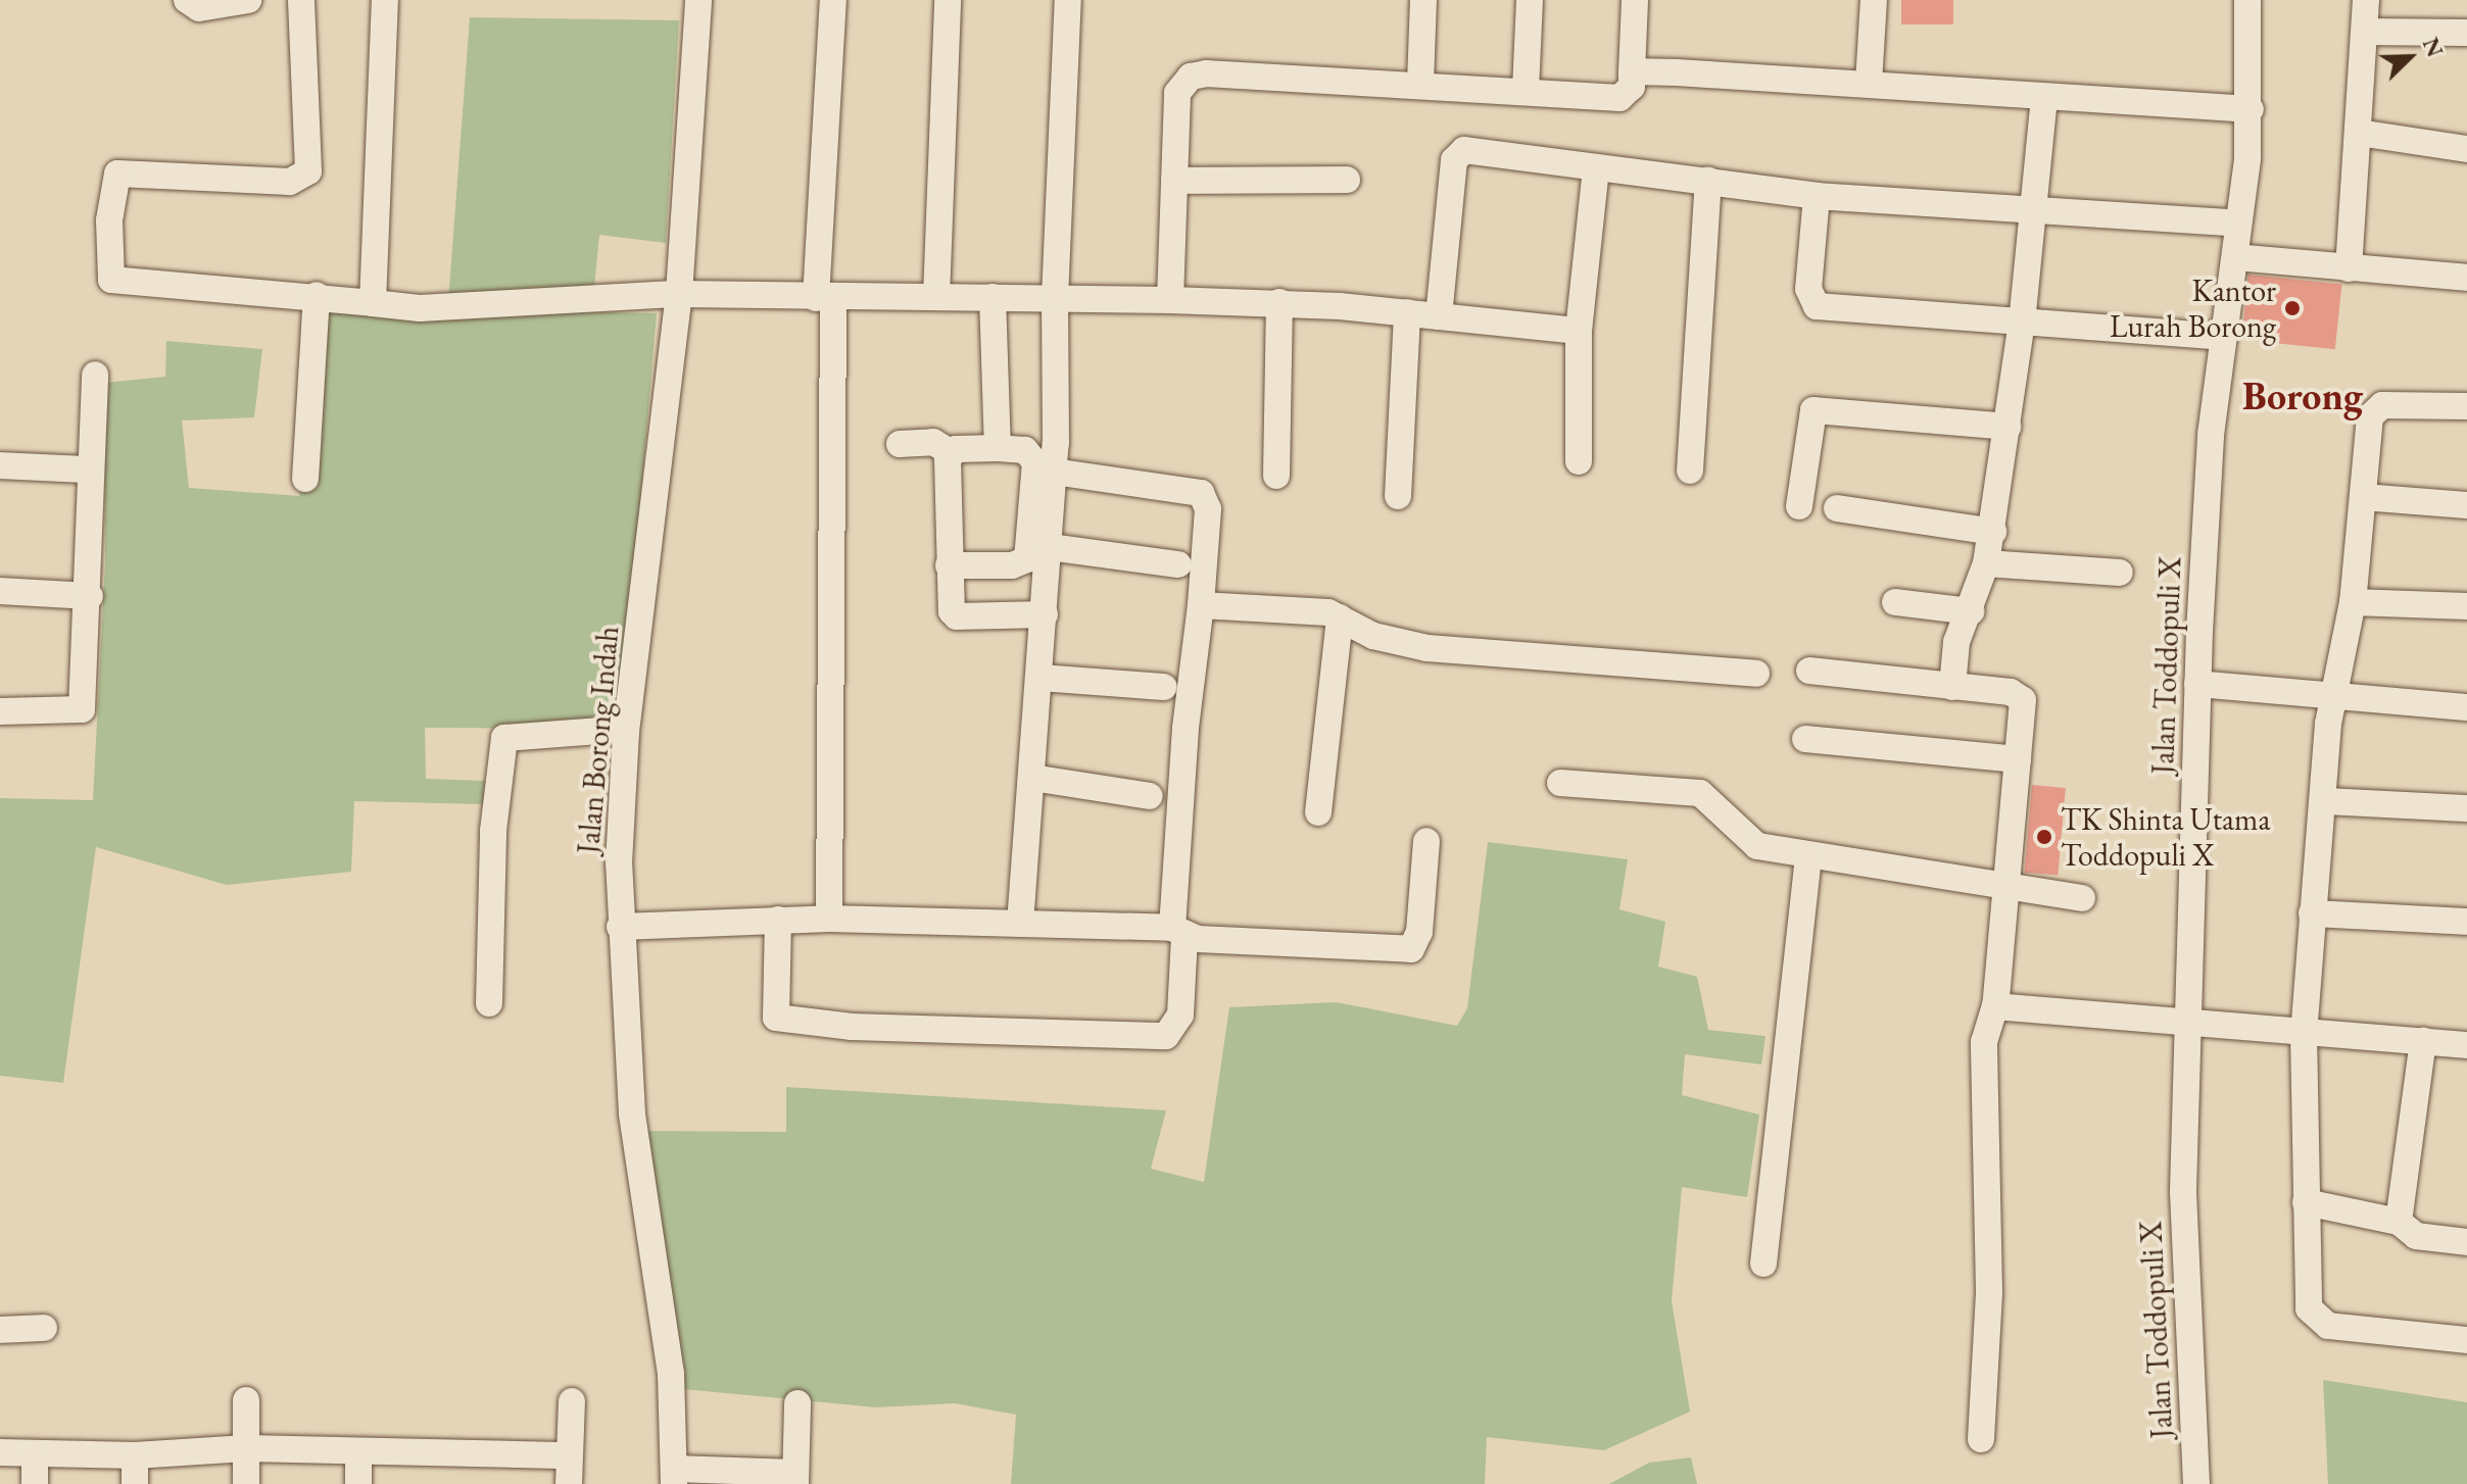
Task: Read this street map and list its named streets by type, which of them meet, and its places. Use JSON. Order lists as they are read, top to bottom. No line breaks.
{"streets":{"street":["Jalan Toddopuli X","Jalan Borong Indah"]},"districts":["Borong"],"places":["Kantor Lurah Borong","TK Shinta Utama Toddopuli X"],"north":"top right"}
